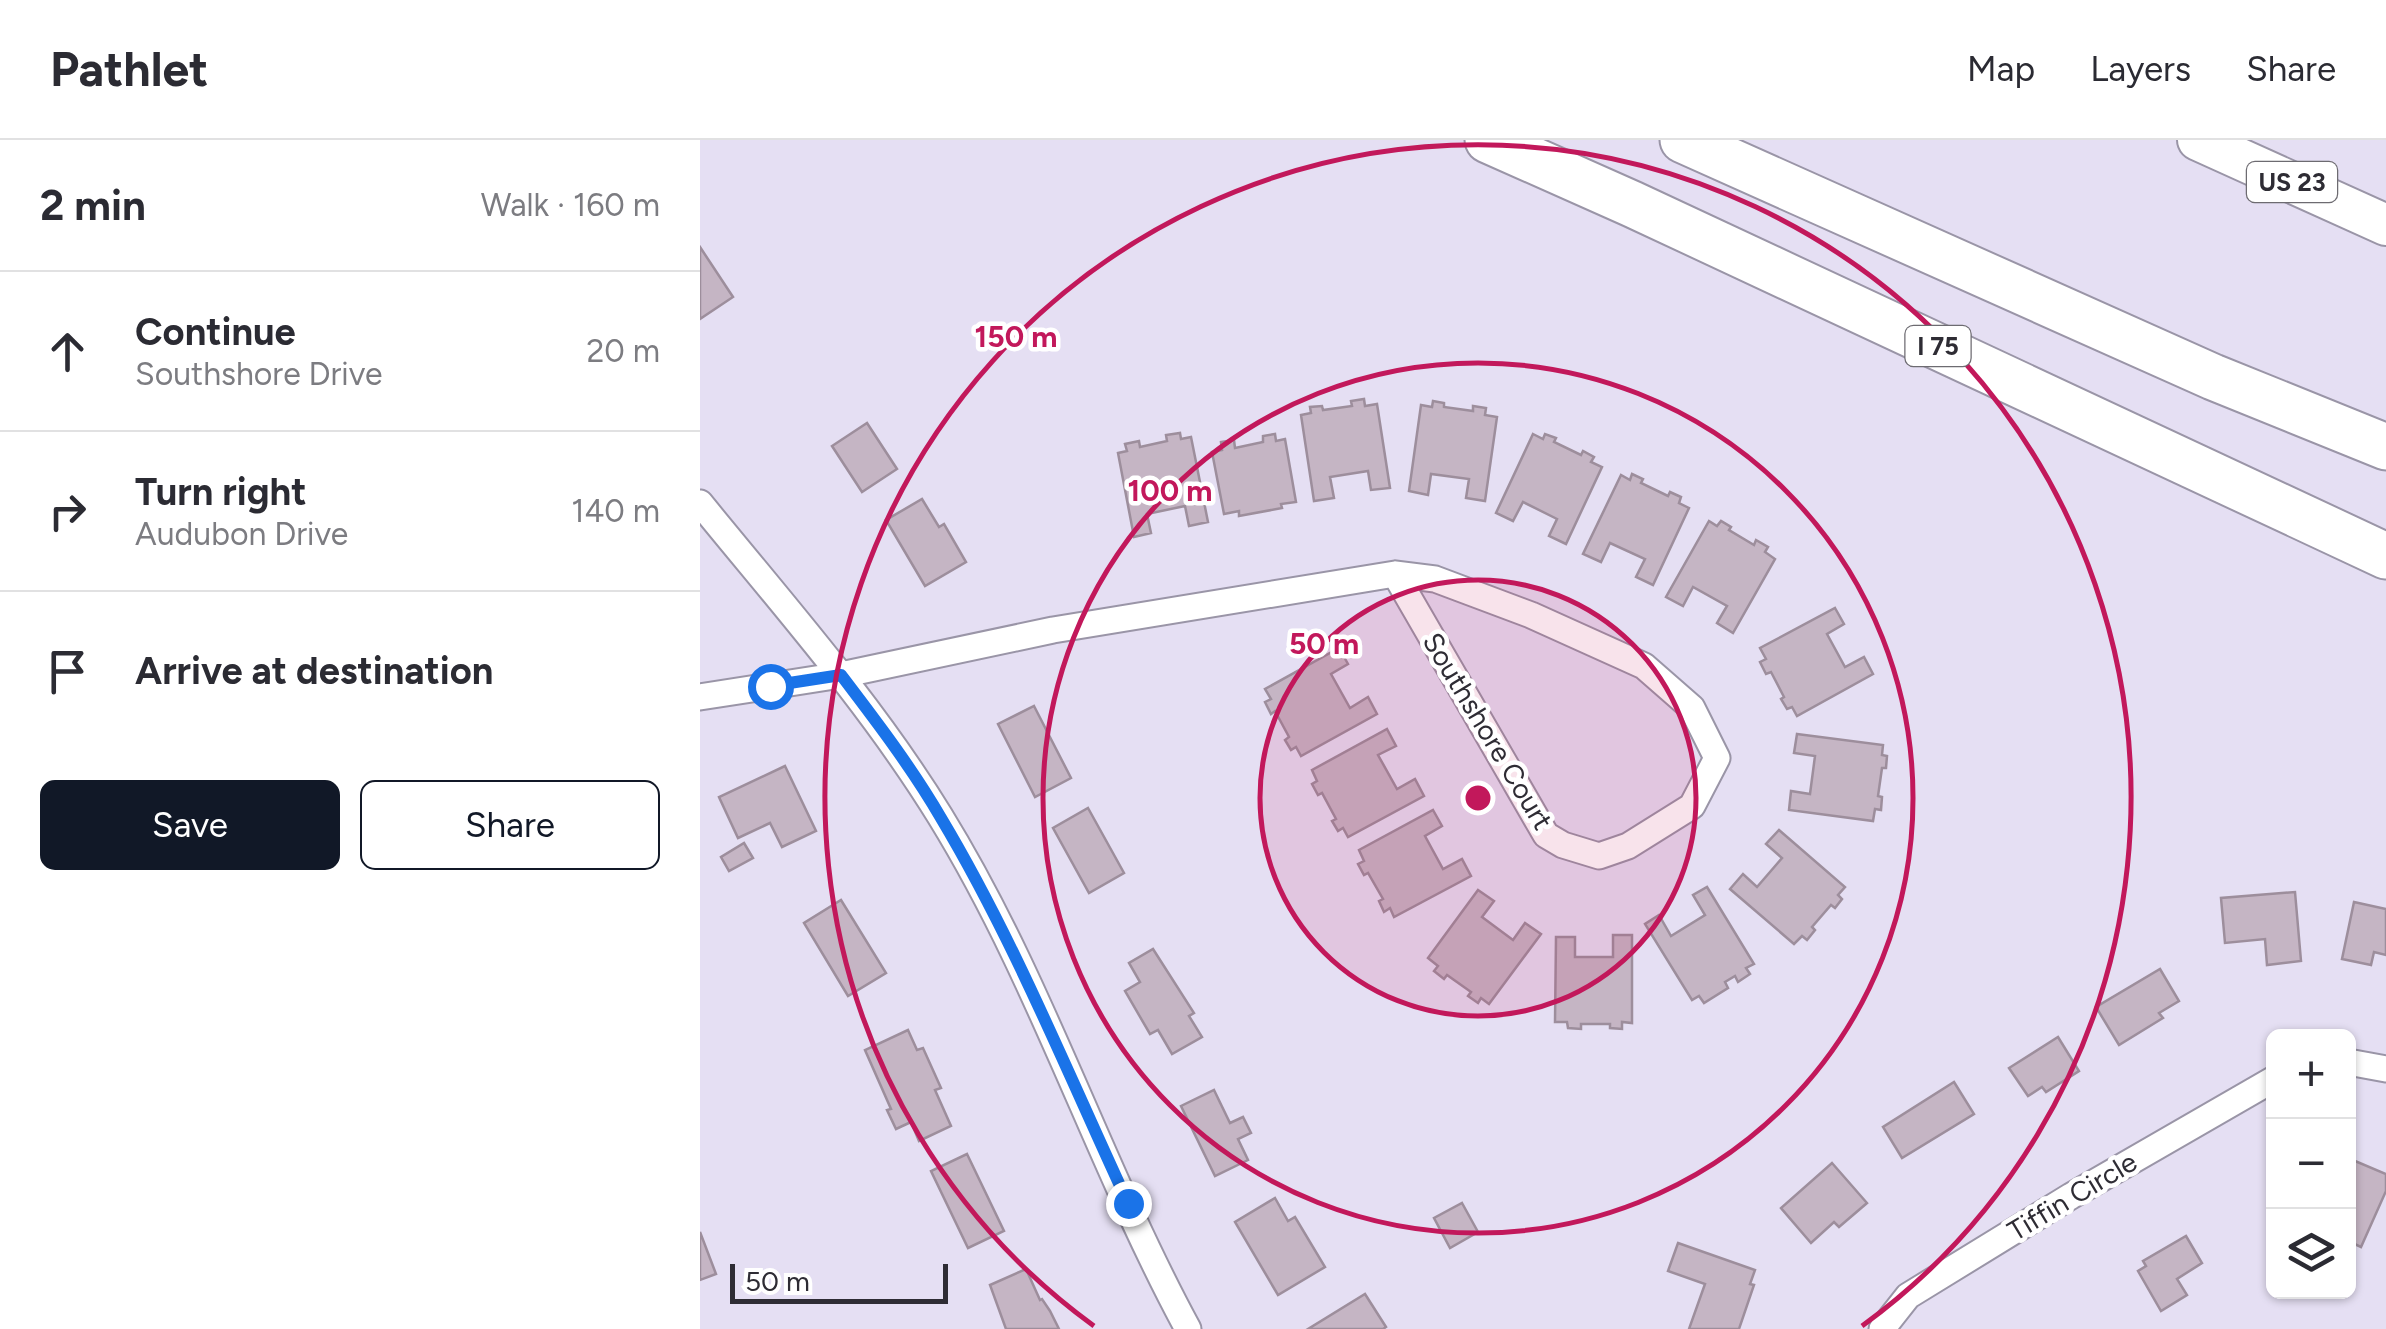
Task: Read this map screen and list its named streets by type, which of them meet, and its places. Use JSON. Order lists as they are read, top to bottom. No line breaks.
{"streets":{"highway":["I 75"],"main road":["US 23"],"street":["Southshore Court","Tiffin Circle"]},"scale_bar":"50 m","page":{"header":"Pathlet","nav":["Map","Layers","Share"],"heading":["2 min","Walk · 160 m"],"list":[["Continue","Southshore Drive","20 m"],["Turn right","Audubon Drive","140 m"],"Arrive at destination"],"buttons":["Save","Share"],"map_buttons":["+","−"],"scale":"50 m"},"rings":["150 m","100 m","50 m"]}
